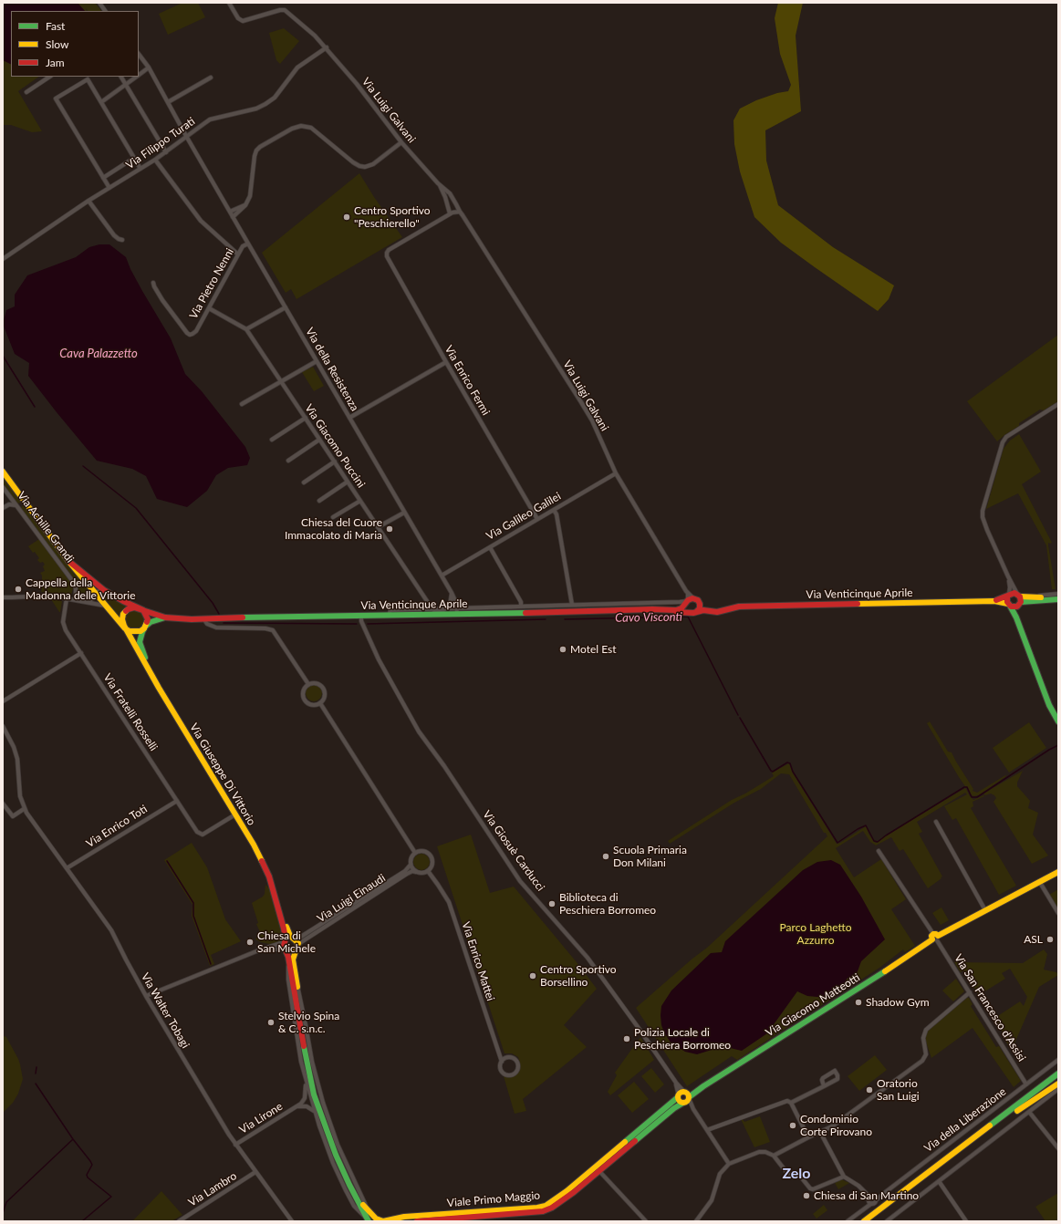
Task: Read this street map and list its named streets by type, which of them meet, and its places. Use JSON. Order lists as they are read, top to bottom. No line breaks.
{"streets":{"main road":["Via Achille Grandi","Via Venticinque Aprile","Via Giuseppe Di Vittorio","Via Giosuè Carducci","Via Giacomo Matteotti","Viale Primo Maggio"],"street":["Via Luigi Galvani","Via Filippo Turati","Via Pietro Nenni","Via della Resistenza","Via Enrico Fermi","Via Giacomo Puccini","Via Galileo Galilei","Via Fratelli Rosselli","Via Enrico Toti","Via Luigi Einaudi","Via Enrico Mattei","Via San Francesco d'Assisi","Via Walter Tobagi","Via Lirone","Via della Liberazione","Via Lambro"]},"crossings":[["Via Luigi Galvani","Via Filippo Turati"],["Via Luigi Galvani","Via Enrico Fermi"],["Via Luigi Galvani","Via Galileo Galilei"],["Via Luigi Galvani","Via Venticinque Aprile"],["Via Filippo Turati","Via della Resistenza"],["Via Pietro Nenni","Via della Resistenza"],["Via Pietro Nenni","Via Giacomo Puccini"],["Via della Resistenza","Via Galileo Galilei"],["Via della Resistenza","Via Venticinque Aprile"],["Via Enrico Fermi","Via Galileo Galilei"],["Via Giacomo Puccini","Via Venticinque Aprile"],["Via Achille Grandi","Via Venticinque Aprile"],["Via Achille Grandi","Via Giuseppe Di Vittorio"],["Via Venticinque Aprile","Via Giuseppe Di Vittorio"],["Via Venticinque Aprile","Via Giosuè Carducci"],["Via Fratelli Rosselli","Via Giuseppe Di Vittorio"],["Via Fratelli Rosselli","Via Enrico Toti"],["Via Giuseppe Di Vittorio","Via Luigi Einaudi"],["Via Giuseppe Di Vittorio","Via Lirone"],["Via Giuseppe Di Vittorio","Viale Primo Maggio"],["Via Enrico Toti","Via Walter Tobagi"],["Via Giosuè Carducci","Via Giacomo Matteotti"],["Via Giosuè Carducci","Viale Primo Maggio"],["Via Luigi Einaudi","Via Enrico Mattei"],["Via Giacomo Matteotti","Via San Francesco d'Assisi"],["Via Giacomo Matteotti","Viale Primo Maggio"],["Via San Francesco d'Assisi","Via della Liberazione"],["Via Walter Tobagi","Via Lirone"],["Via Walter Tobagi","Via Lambro"]],"districts":["Zelo"],"water":["Cava Palazzetto","Cavo Visconti"],"parks":["Parco Laghetto Azzurro"],"places":["Centro Sportivo \"Peschierello\"","Chiesa del Cuore Immacolato di Maria","Cappella della Madonna delle Vittorie","Motel Est","Scuola Primaria Don Milani","Biblioteca di Peschiera Borromeo","ASL","Chiesa di San Michele","Centro Sportivo Borsellino","Shadow Gym","Stelvio Spina & C. s.n.c.","Polizia Locale di Peschiera Borromeo","Oratorio San Luigi","Condominio Corte Pirovano","Chiesa di San Martino"],"legend":["Fast","Slow","Jam"]}
